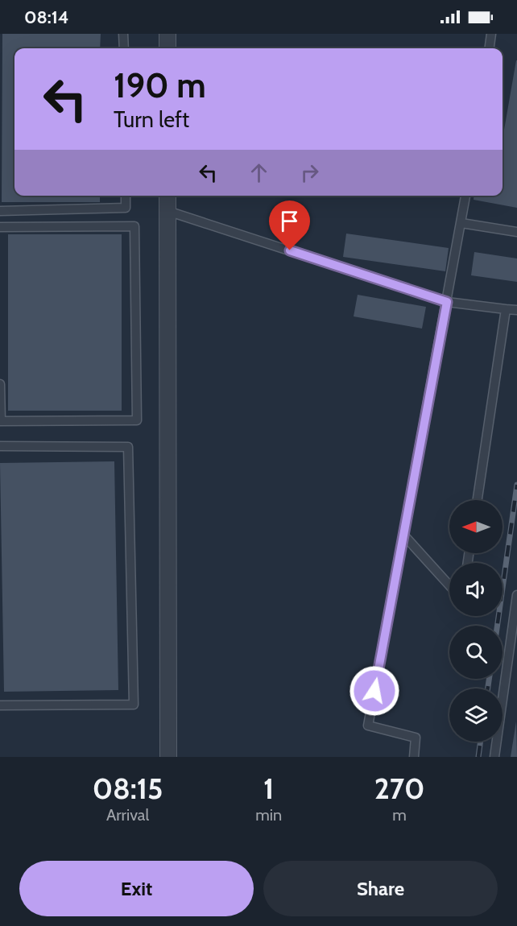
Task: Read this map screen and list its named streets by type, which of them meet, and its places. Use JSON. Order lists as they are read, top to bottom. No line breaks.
{"north":"left","page":{"status":"08:14","turn":["190 m","Turn left"],"eta":["08:15","Arrival","1","min","270","m"],"buttons":["Exit","Share"]}}
